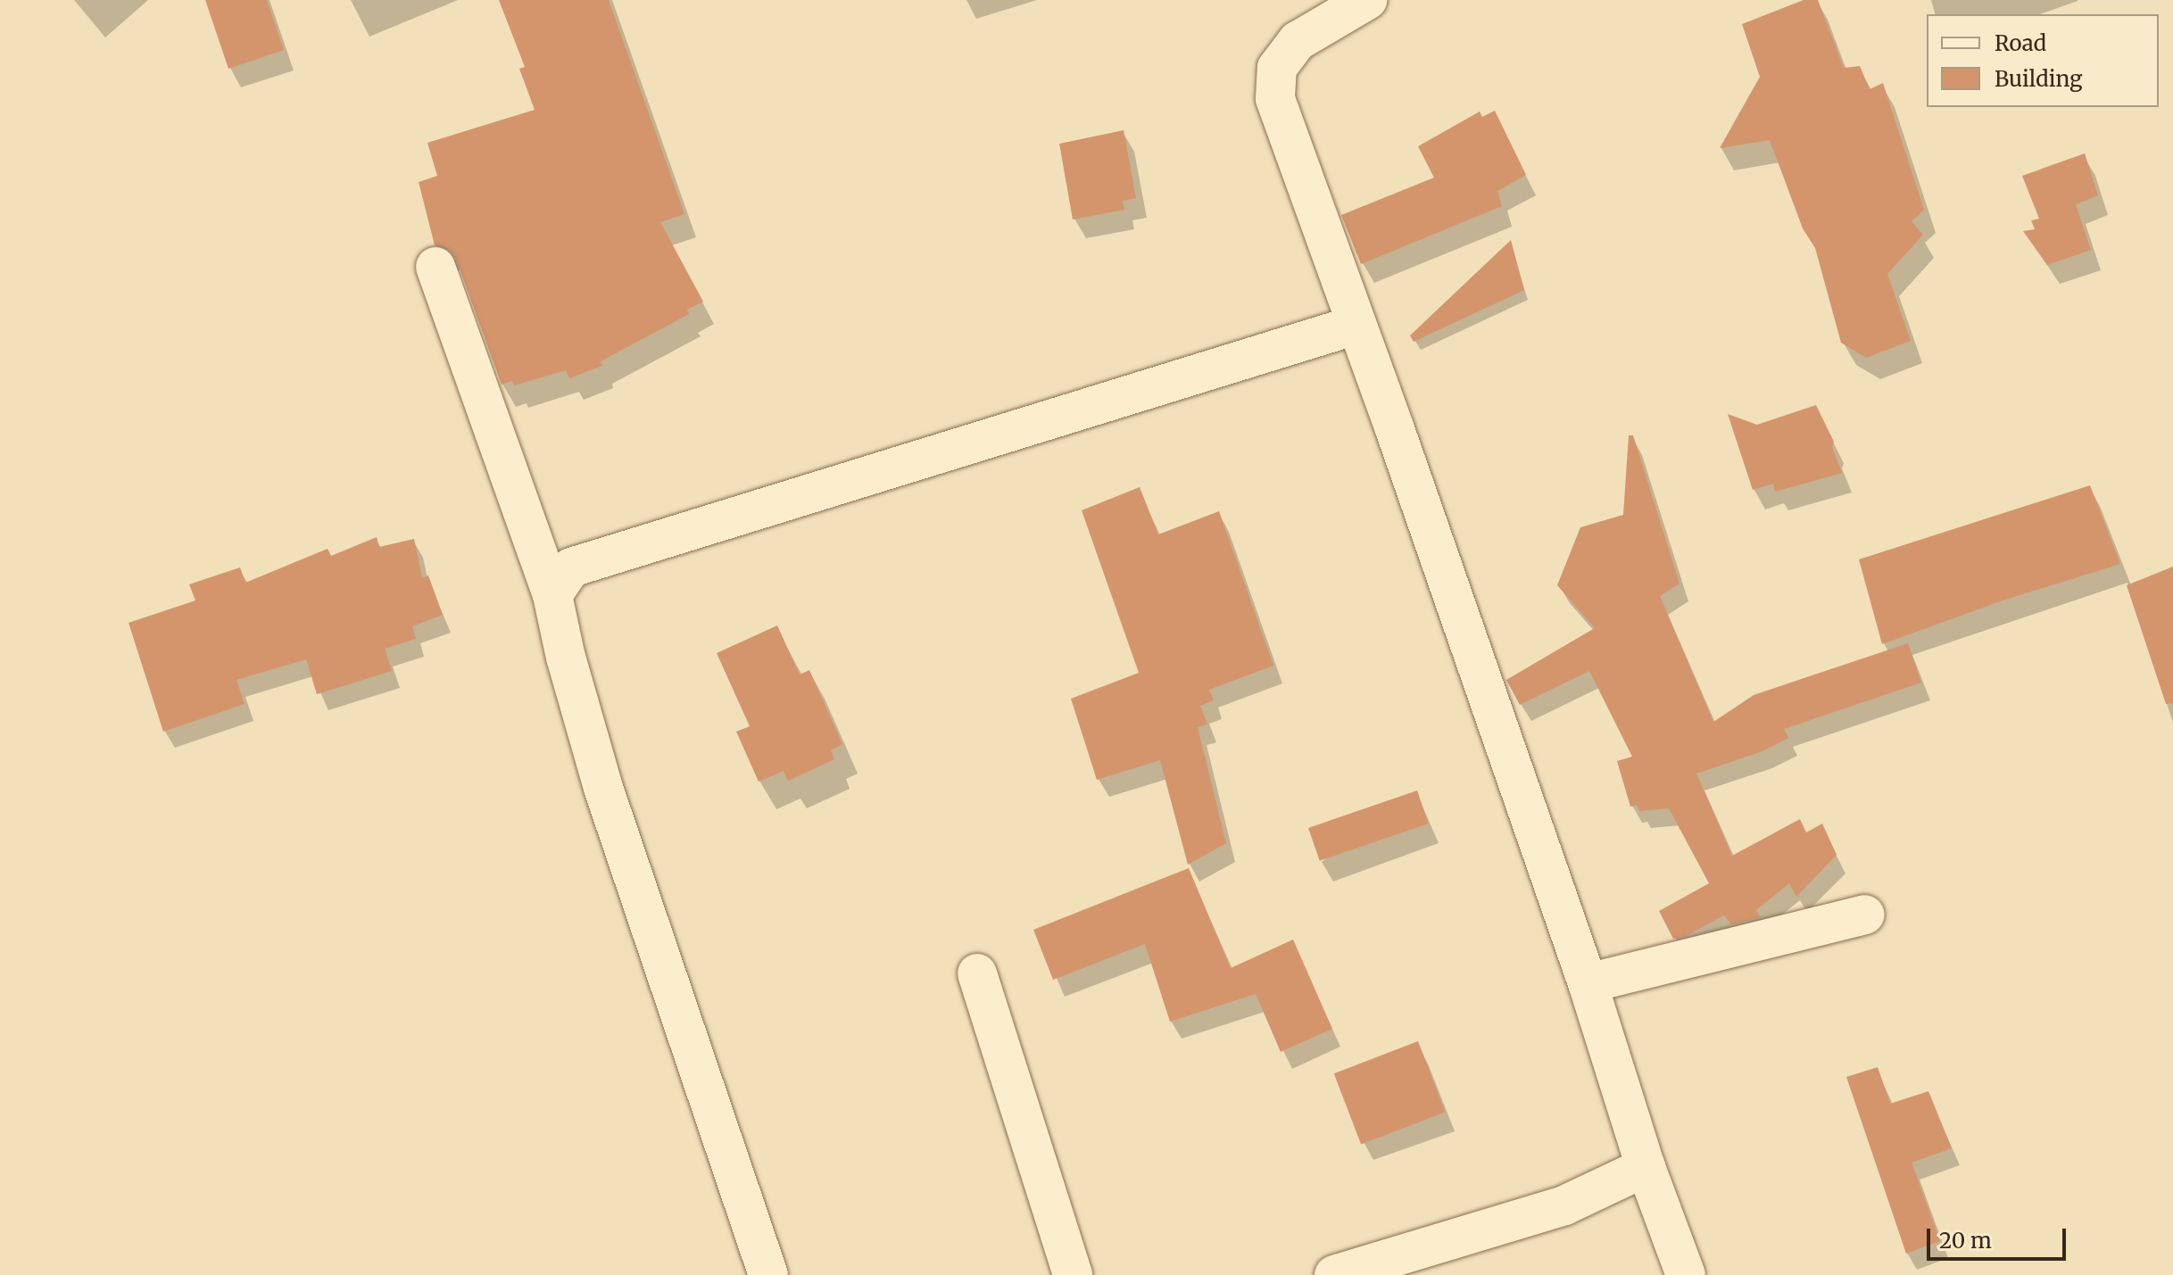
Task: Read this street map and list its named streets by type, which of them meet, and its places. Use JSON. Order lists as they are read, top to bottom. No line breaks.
{"legend":["Road","Building"],"scale_bar":"20 m"}
